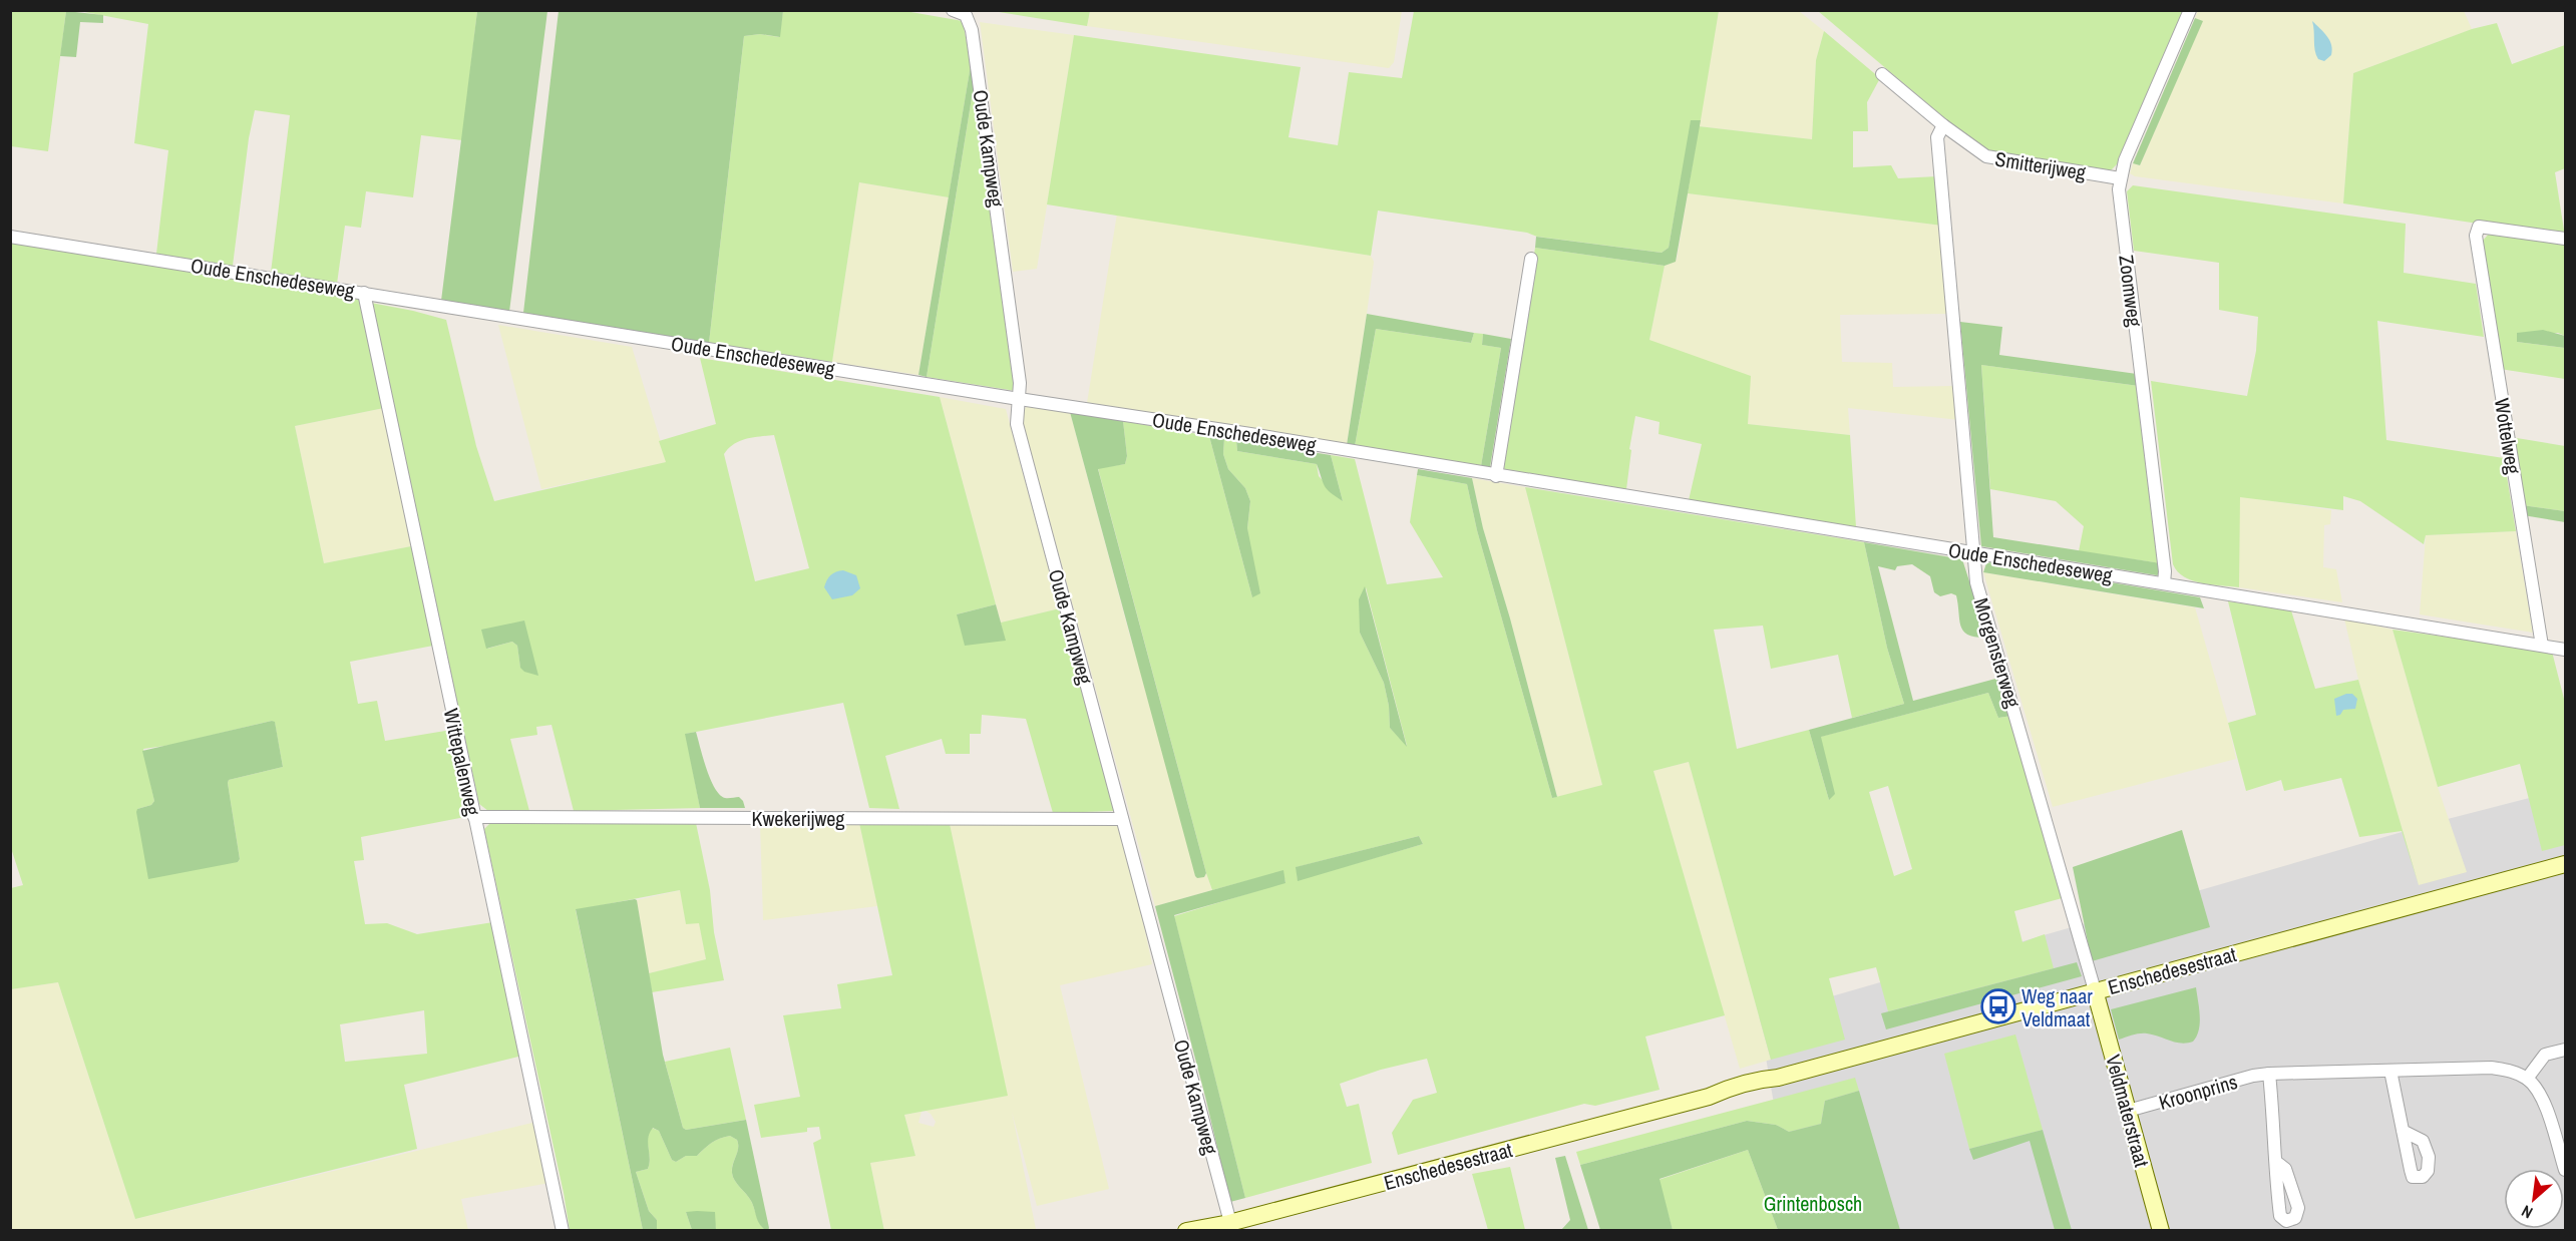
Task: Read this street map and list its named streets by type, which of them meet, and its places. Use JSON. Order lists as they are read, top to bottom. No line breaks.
{"streets":{"main road":["Enschedesestraat","Veldmaterstraat"],"street":["Oude Kampweg","Smitterijweg","Oude Enschedeseweg","Zoomweg","Wottelweg","Morgensterweg","Wittepalenweg","Kwekerijweg","Kroonprins"]},"crossings":[["Oude Kampweg","Oude Enschedeseweg"],["Oude Kampweg","Kwekerijweg"],["Oude Kampweg","Enschedesestraat"],["Smitterijweg","Zoomweg"],["Smitterijweg","Morgensterweg"],["Oude Enschedeseweg","Zoomweg"],["Oude Enschedeseweg","Wottelweg"],["Oude Enschedeseweg","Morgensterweg"],["Oude Enschedeseweg","Wittepalenweg"],["Morgensterweg","Enschedesestraat"],["Morgensterweg","Veldmaterstraat"],["Wittepalenweg","Kwekerijweg"],["Enschedesestraat","Veldmaterstraat"],["Kroonprins","Veldmaterstraat"]],"parks":["Grintenbosch"],"places":{"bus stop":["Weg naar Veldmaat"]},"north":"bottom left"}
